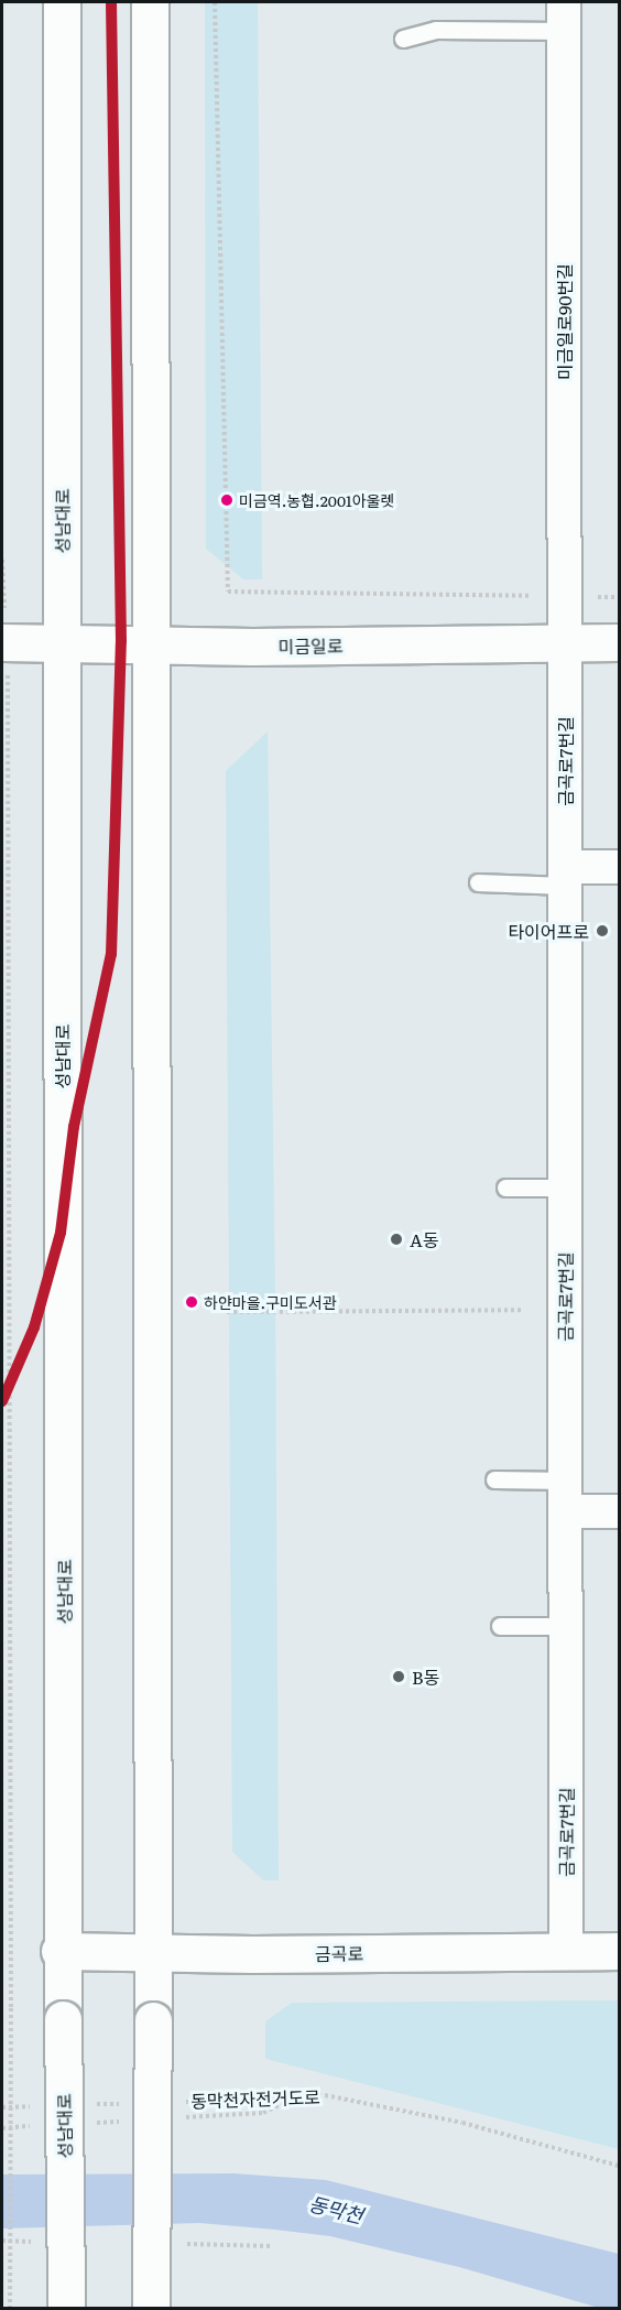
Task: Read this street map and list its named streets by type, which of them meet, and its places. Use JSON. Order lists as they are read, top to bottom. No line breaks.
{"streets":{"main road":["성남대로","미금일로","금곡로"],"street":["미금일로90번길","금곡로7번길"],"path":["동막천자전거도로"]},"crossings":[["미금일로90번길","미금일로"],["미금일로90번길","금곡로7번길"],["성남대로","미금일로"],["성남대로","금곡로"],["미금일로","금곡로7번길"],["금곡로7번길","금곡로"]],"water":["동막천"],"places":["미금역.농협.2001아울렛","타이어프로","A동","하얀마을.구미도서관","B동"]}
